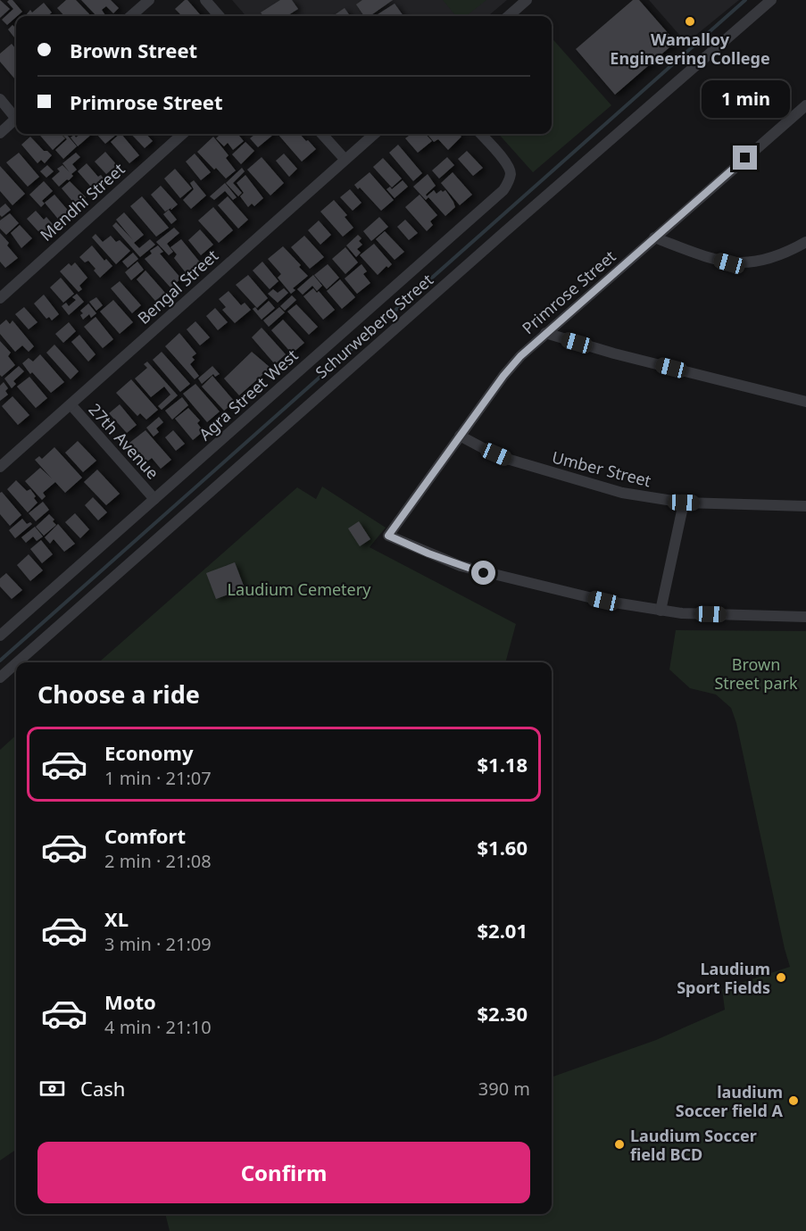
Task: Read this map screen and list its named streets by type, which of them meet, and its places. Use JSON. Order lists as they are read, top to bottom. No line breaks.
{"streets":{"street":["Mendhi Street","Bengal Street","Primrose Street","Schurweberg Street","Agra Street West","27th Avenue","Umber Street"]},"crossings":[["Bengal Street","27th Avenue"],["Primrose Street","Umber Street"],["Agra Street West","27th Avenue"]],"parks":["Laudium Cemetery","Brown Street park"],"places":["Wamalloy Engineering College","Laudium Sport Fields","laudium Soccer field A","Laudium Soccer field BCD"],"page":{"banner":["Brown Street","Primrose Street"],"bubble":"1 min","heading":"Choose a ride","list":[{"name":"Economy","note":"1 min · 21:07","value":"$1.18"},{"name":"Comfort","note":"2 min · 21:08","value":"$1.60"},{"name":"XL","note":"3 min · 21:09","value":"$2.01"},{"name":"Moto","note":"4 min · 21:10","value":"$2.30"}],"pay":["Cash","390 m"],"buttons":"Confirm"}}
